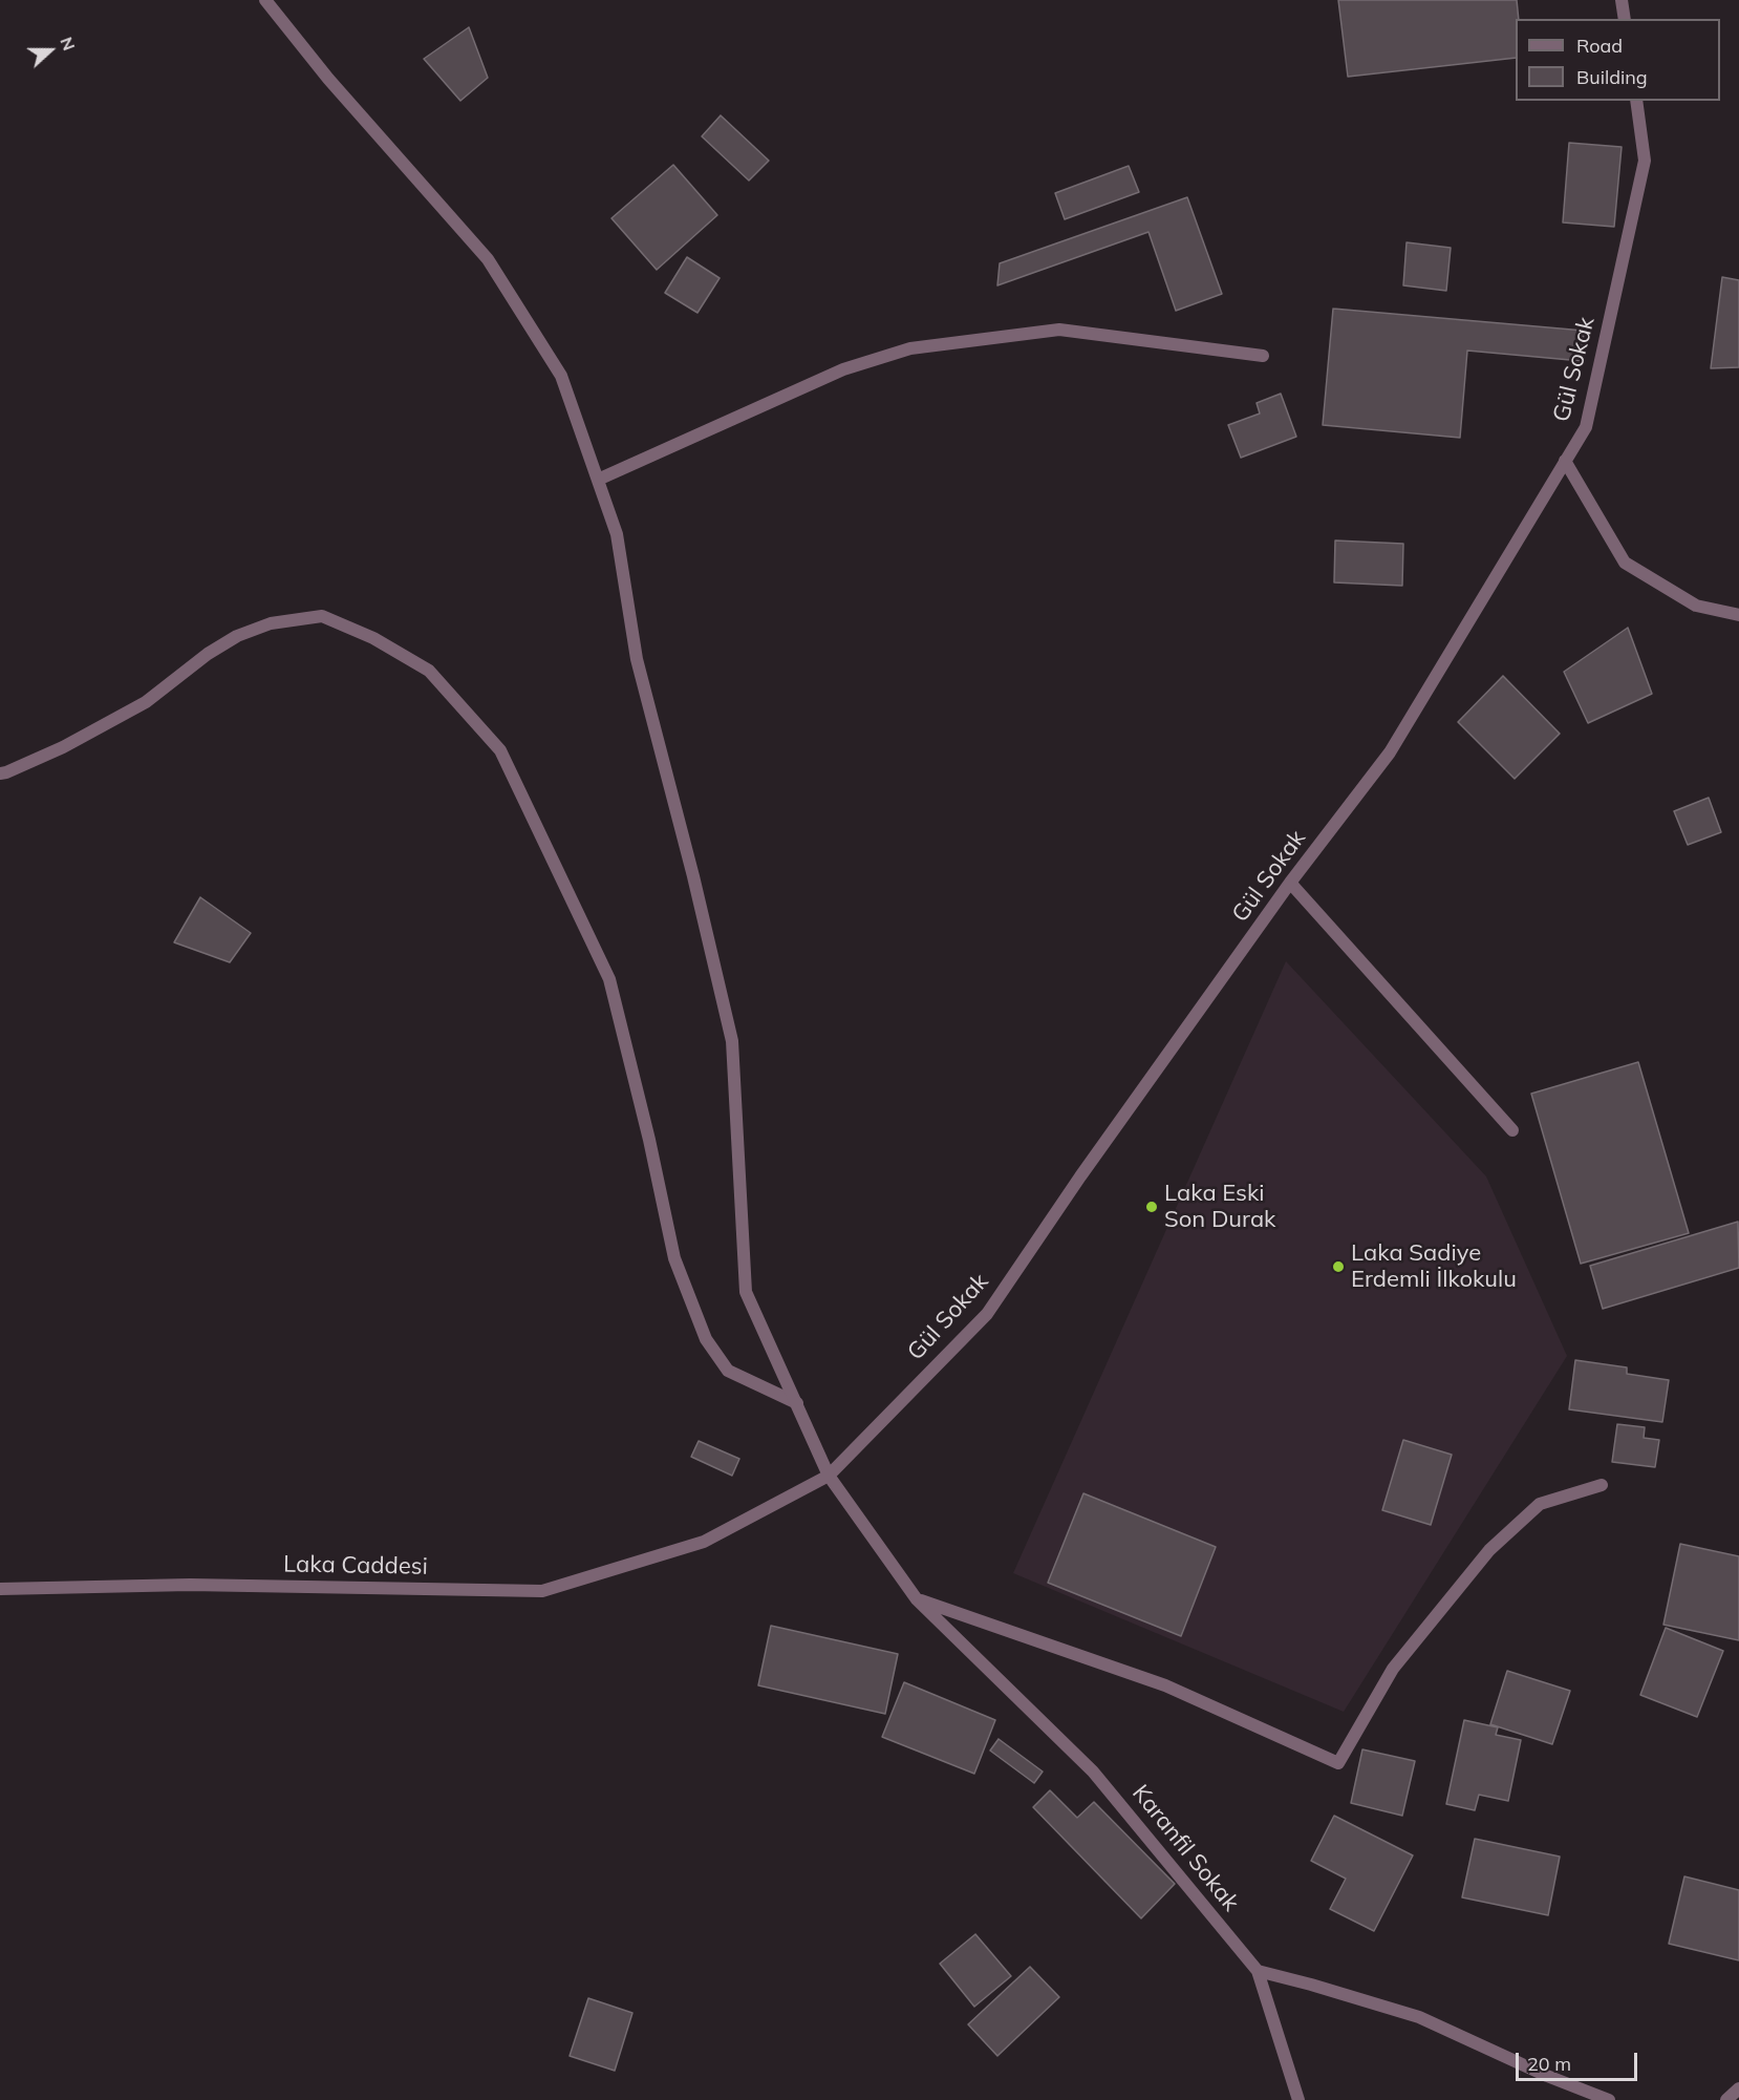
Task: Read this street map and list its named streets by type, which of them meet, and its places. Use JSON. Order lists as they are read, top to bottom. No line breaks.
{"streets":{"street":["Gül Sokak","Laka Caddesi","Karanfil Sokak"]},"crossings":[["Gül Sokak","Laka Caddesi"],["Gül Sokak","Karanfil Sokak"]],"places":["Laka Eski Son Durak","Laka Sadiye Erdemli İlkokulu"],"legend":["Road","Building"],"scale_bar":"20 m","north":"right"}
